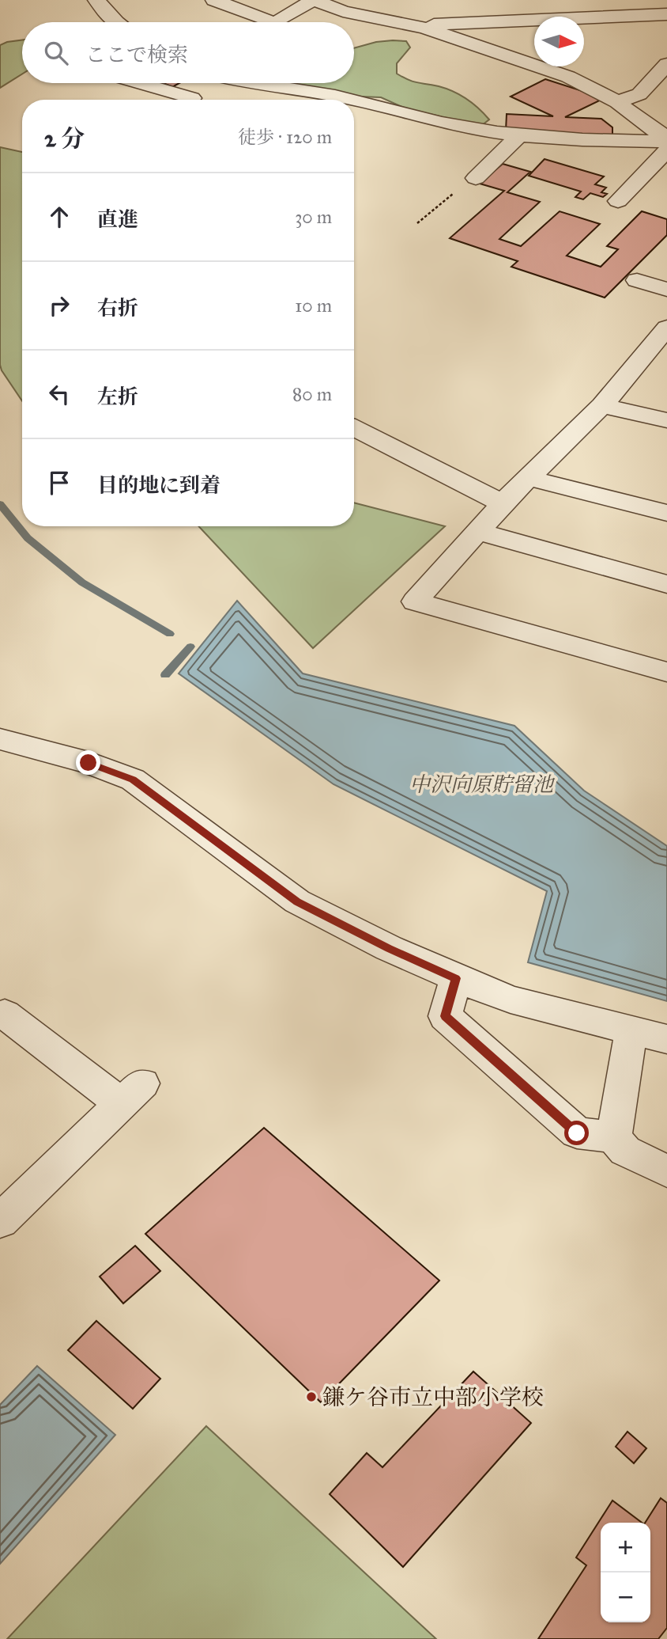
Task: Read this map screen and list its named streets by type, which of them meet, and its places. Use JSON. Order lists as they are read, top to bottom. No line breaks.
{"water":["中沢向原貯留池"],"places":["鎌ケ谷市立中部小学校"],"north":"right","page":{"search":"ここで検索","heading":["2 分","徒歩 · 120 m"],"list":[["直進","30 m"],["右折","10 m"],["左折","80 m"],"目的地に到着"],"map_buttons":["+","−"]}}
